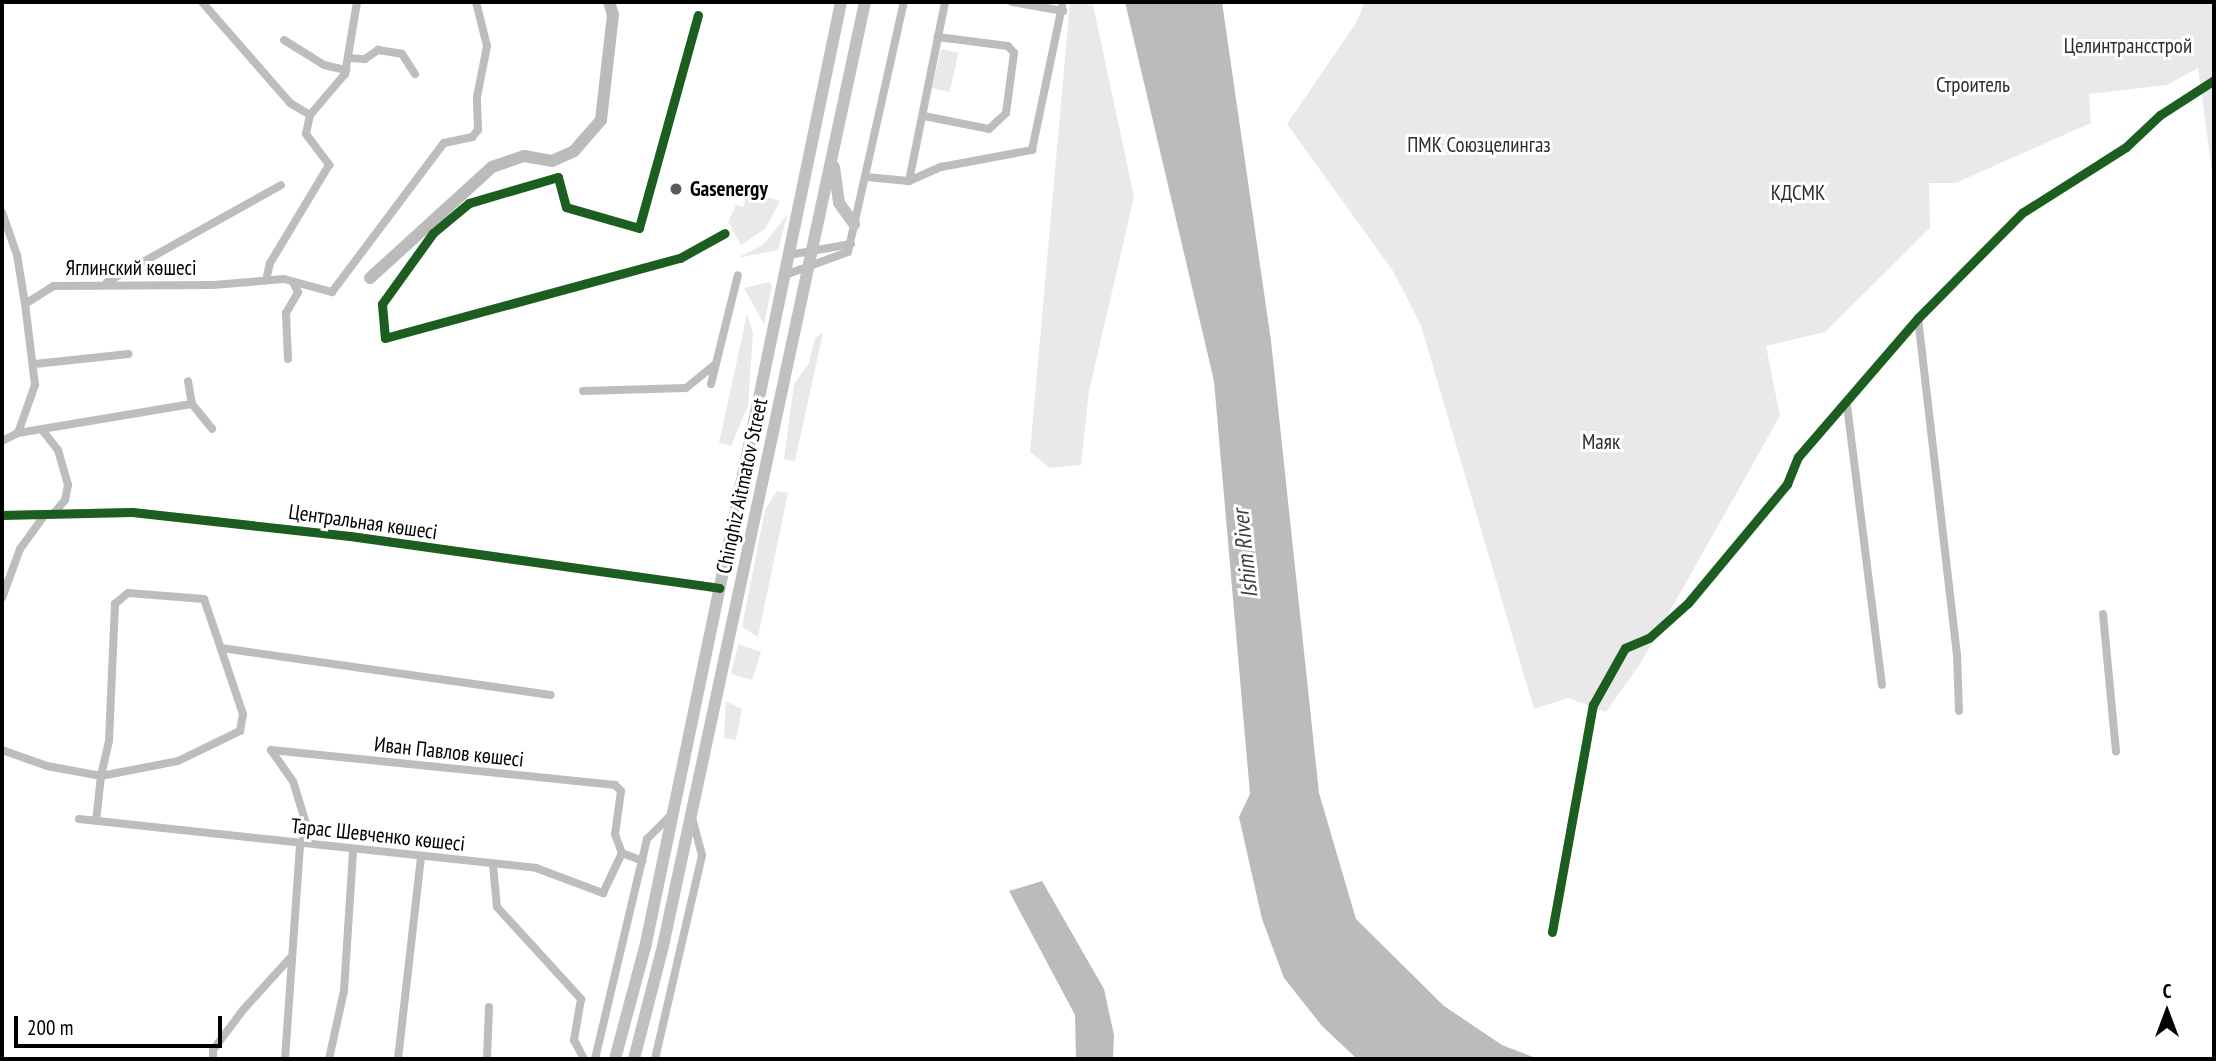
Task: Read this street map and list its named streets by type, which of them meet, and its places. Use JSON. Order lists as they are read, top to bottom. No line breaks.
{"streets":{"main road":["Chinghiz Aitmatov Street"],"street":["Яглинский көшесі","Центральная көшесі","Иван Павлов көшесі","Тарас Шевченко көшесі"]},"crossings":[["Chinghiz Aitmatov Street","Центральная көшесі"],["Иван Павлов көшесі","Тарас Шевченко көшесі"]],"water":["Ishim River"],"parks":["Целинтрансстрой","Строитель","ПМК Союзцелингаз","КДСМК","Маяк"],"places":["Gasenergy"],"scale_bar":"200 m","north":"top"}
